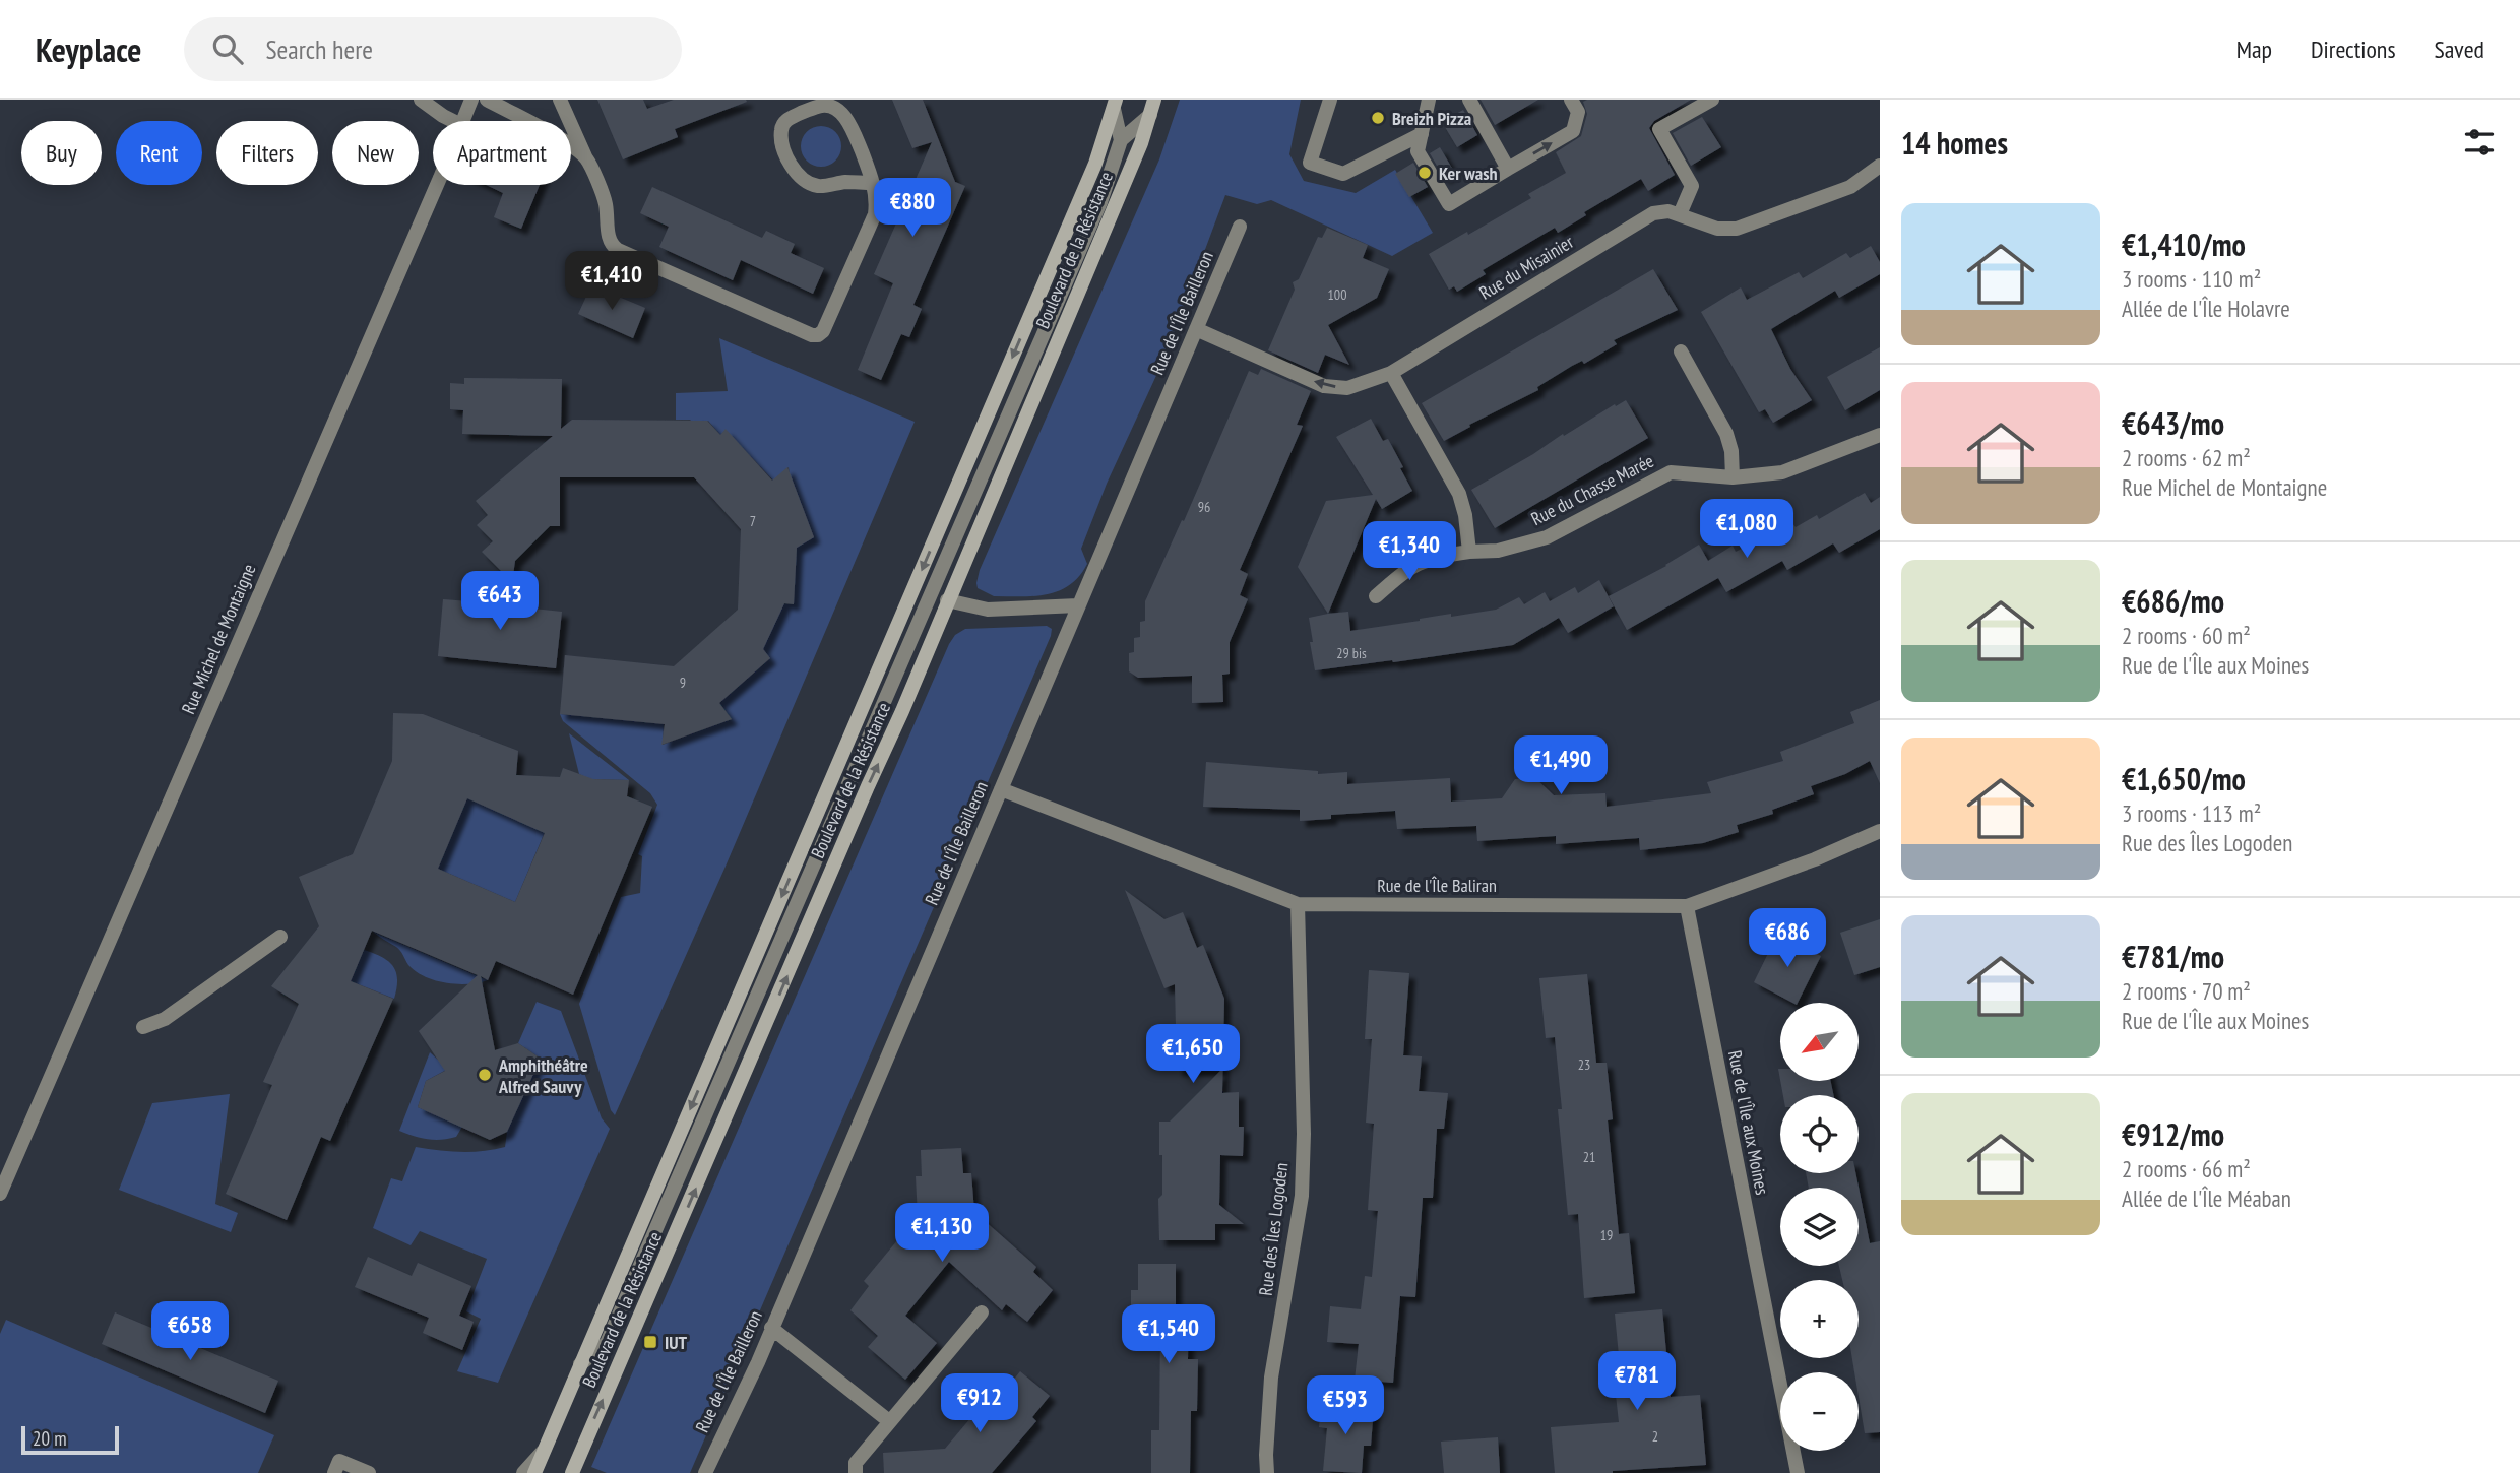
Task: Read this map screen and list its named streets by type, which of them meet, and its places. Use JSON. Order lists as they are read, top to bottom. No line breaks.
{"streets":{"main road":["Boulevard de la Résistance"],"street":["Rue du Misainier","Rue de l'Île Bailleron","Rue du Chasse Marée","Rue Michel de Montaigne","Rue de l'Île Baliran","Rue de l'Île aux Moines","Rue des Îles Logoden"]},"crossings":[["Rue du Misainier","Rue de l'Île Bailleron"],["Rue de l'Île Bailleron","Rue de l'Île Baliran"],["Rue de l'Île Baliran","Rue de l'Île aux Moines"],["Rue de l'Île Baliran","Rue des Îles Logoden"]],"places":{"other":["Breizh Pizza","Ker wash","Amphithéâtre Alfred Sauvy"],"transit":["IUT"]},"house_numbers":["100","96","7","29 bis","9","23","21","19","2"],"scale_bar":"20 m","north":"bottom left","page":{"header":"Keyplace","search":"Search here","nav":["Map","Directions","Saved"],"heading":"14 homes","chip":["Buy","Rent","Filters","New","Apartment"],"price":["€880","€1,410","€1,080","€1,340","€643","€1,490","€686","€1,650","€1,130","€658","€1,540","€781","€912","€593"],"list":[{"name":"€1,410/mo","note":"3 rooms · 110 m² · Allée de l'Île Holavre"},{"name":"€643/mo","note":"2 rooms · 62 m² · Rue Michel de Montaigne"},{"name":"€686/mo","note":"2 rooms · 60 m² · Rue de l'Île aux Moines"},{"name":"€1,650/mo","note":"3 rooms · 113 m² · Rue des Îles Logoden"},{"name":"€781/mo","note":"2 rooms · 70 m² · Rue de l'Île aux Moines"},{"name":"€912/mo","note":"2 rooms · 66 m² · Allée de l'Île Méaban"}],"map_buttons":["+","−"],"scale":"20 m"}}
